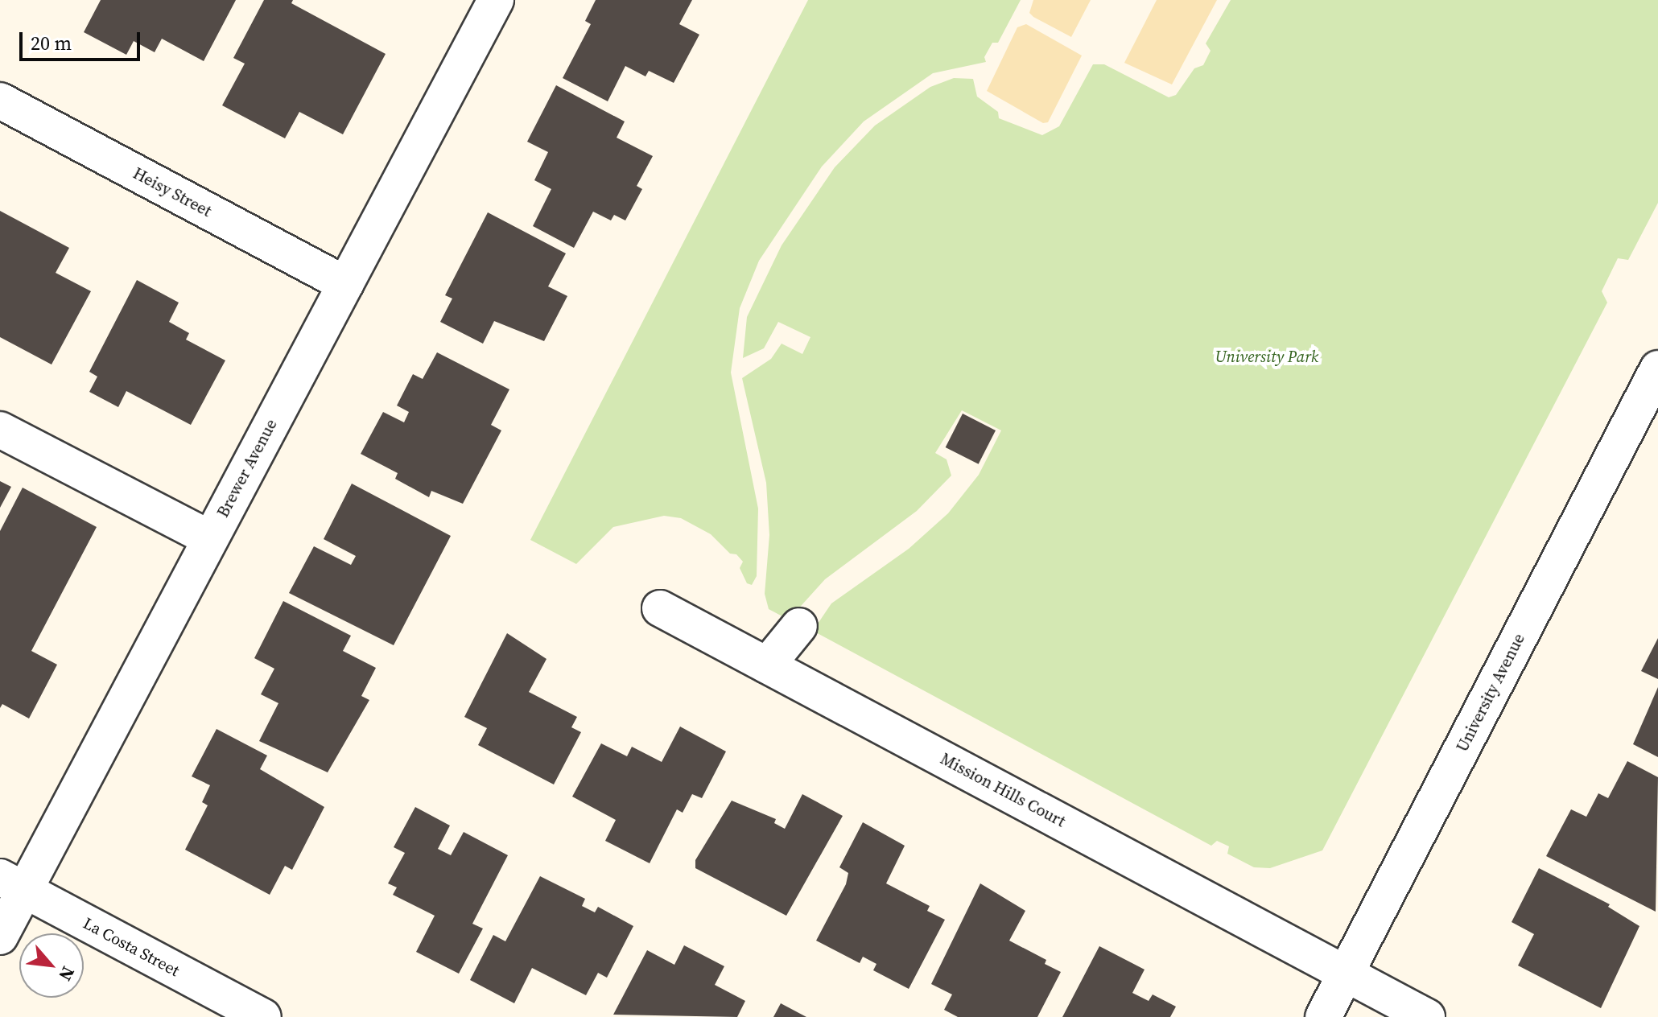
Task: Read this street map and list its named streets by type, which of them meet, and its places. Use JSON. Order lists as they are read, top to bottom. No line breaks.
{"streets":{"street":["Heisy Street","Brewer Avenue","University Avenue","Mission Hills Court","La Costa Street"]},"crossings":[["Heisy Street","Brewer Avenue"],["Brewer Avenue","La Costa Street"],["University Avenue","Mission Hills Court"]],"parks":["University Park"],"scale_bar":"20 m","north":"bottom right"}
